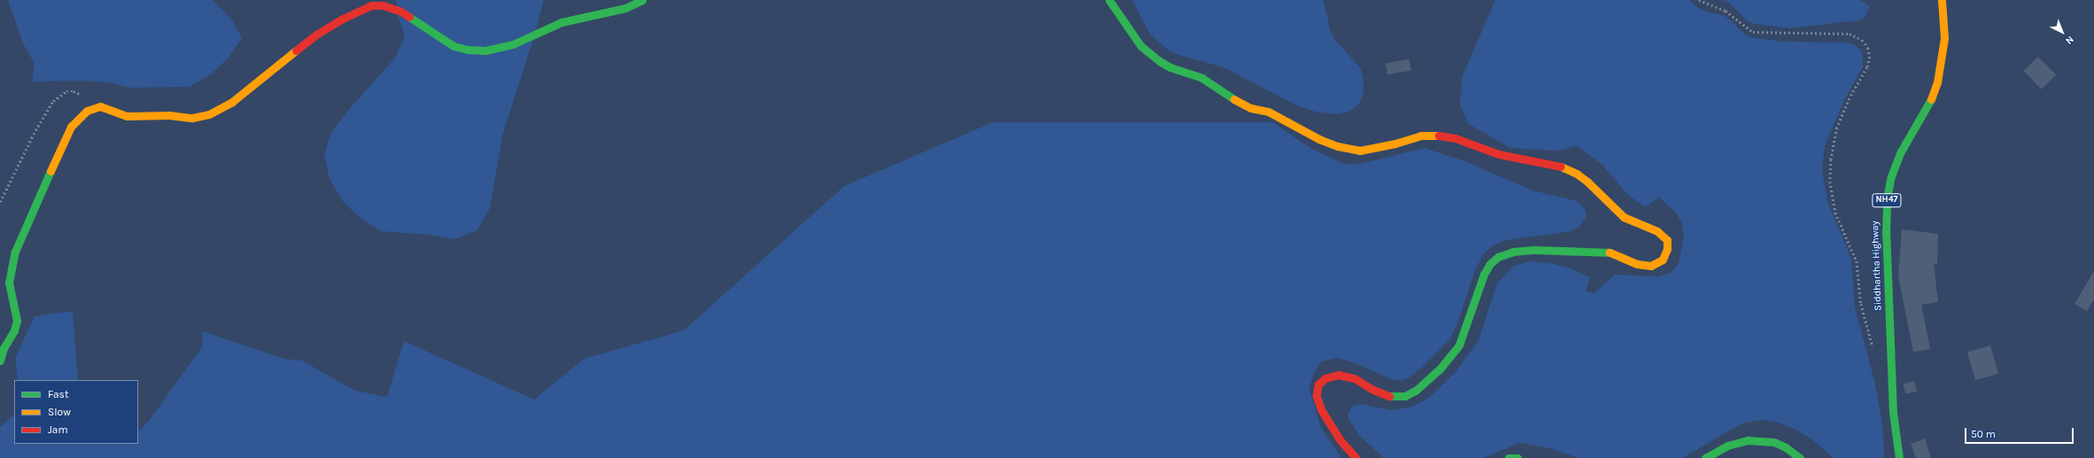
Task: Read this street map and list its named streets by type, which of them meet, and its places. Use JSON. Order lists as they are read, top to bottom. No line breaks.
{"streets":{"main road":["NH47","Siddhartha Highway"]},"legend":["Fast","Slow","Jam"],"scale_bar":"50 m","north":"bottom right"}
